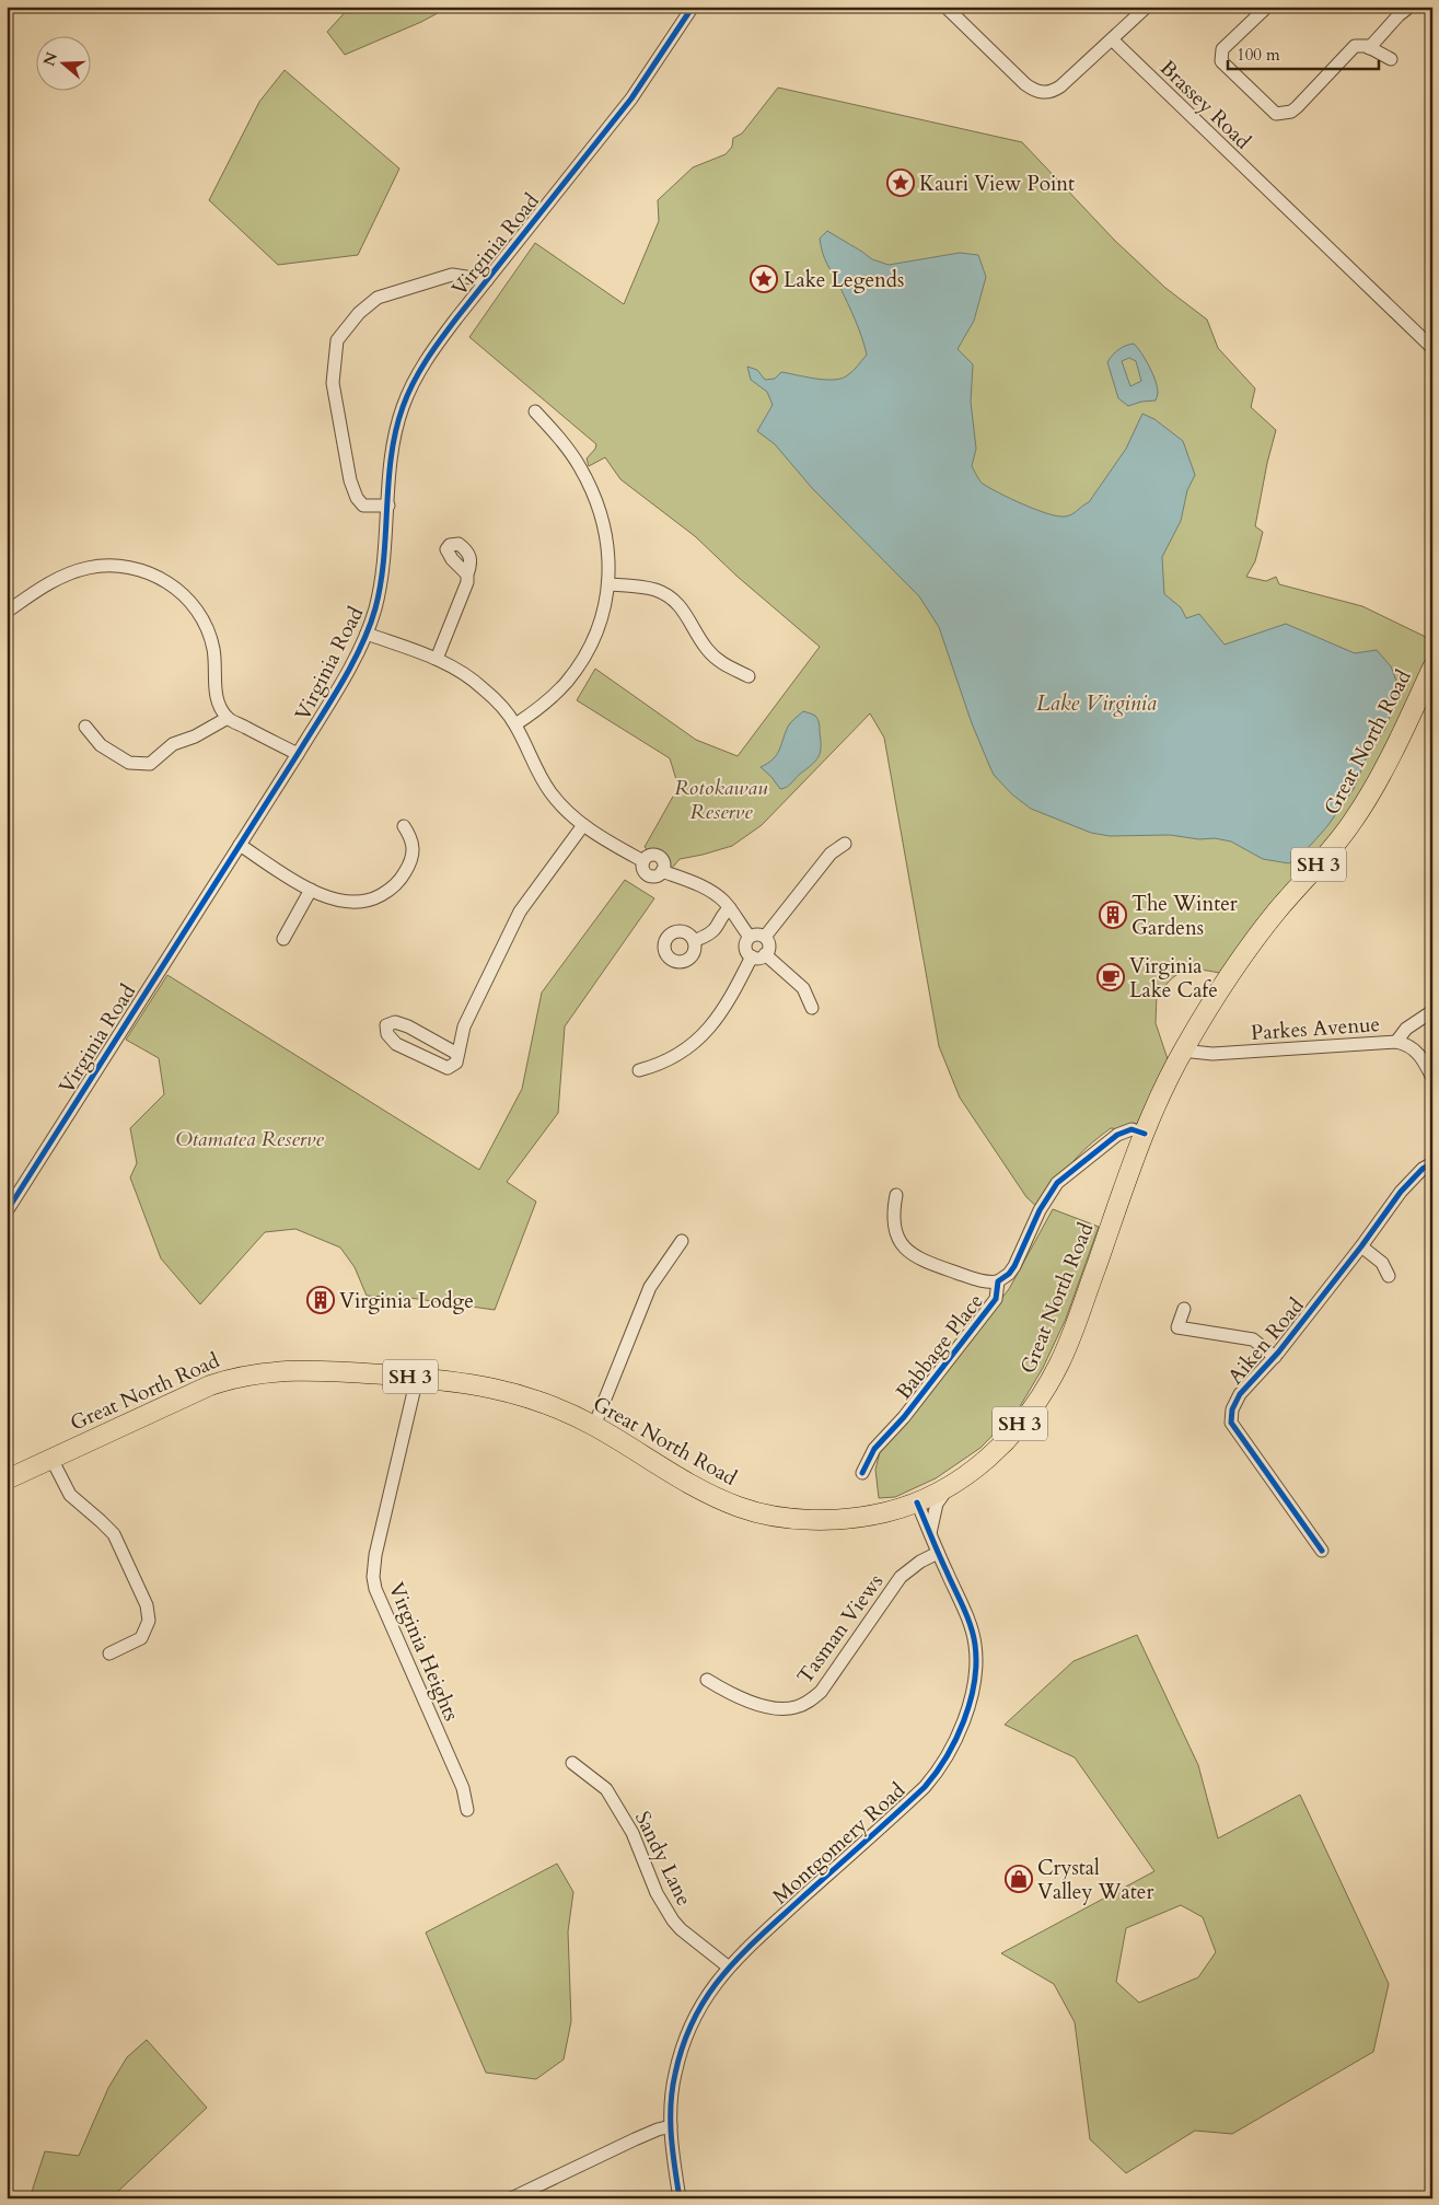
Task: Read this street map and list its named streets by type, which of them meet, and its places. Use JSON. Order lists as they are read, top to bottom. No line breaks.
{"streets":{"highway":["Great North Road","SH 3"],"street":["Brassey Road","Virginia Road","Parkes Avenue","Aiken Road","Babbage Place","Tasman Views","Virginia Heights","Montgomery Road","Sandy Lane"]},"crossings":[["Great North Road","Parkes Avenue"],["Great North Road","Babbage Place"],["Great North Road","Virginia Heights"],["Great North Road","Montgomery Road"],["Tasman Views","Montgomery Road"],["Montgomery Road","Sandy Lane"]],"water":["Lake Virginia"],"parks":["Rotokawau Reserve","Otamatea Reserve"],"places":{"place":["Kauri View Point","Lake Legends"],"building":["The Winter Gardens","Virginia Lodge"],"cafe":["Virginia Lake Cafe"],"shop":["Crystal Valley Water"]},"scale_bar":"100 m","north":"left"}
